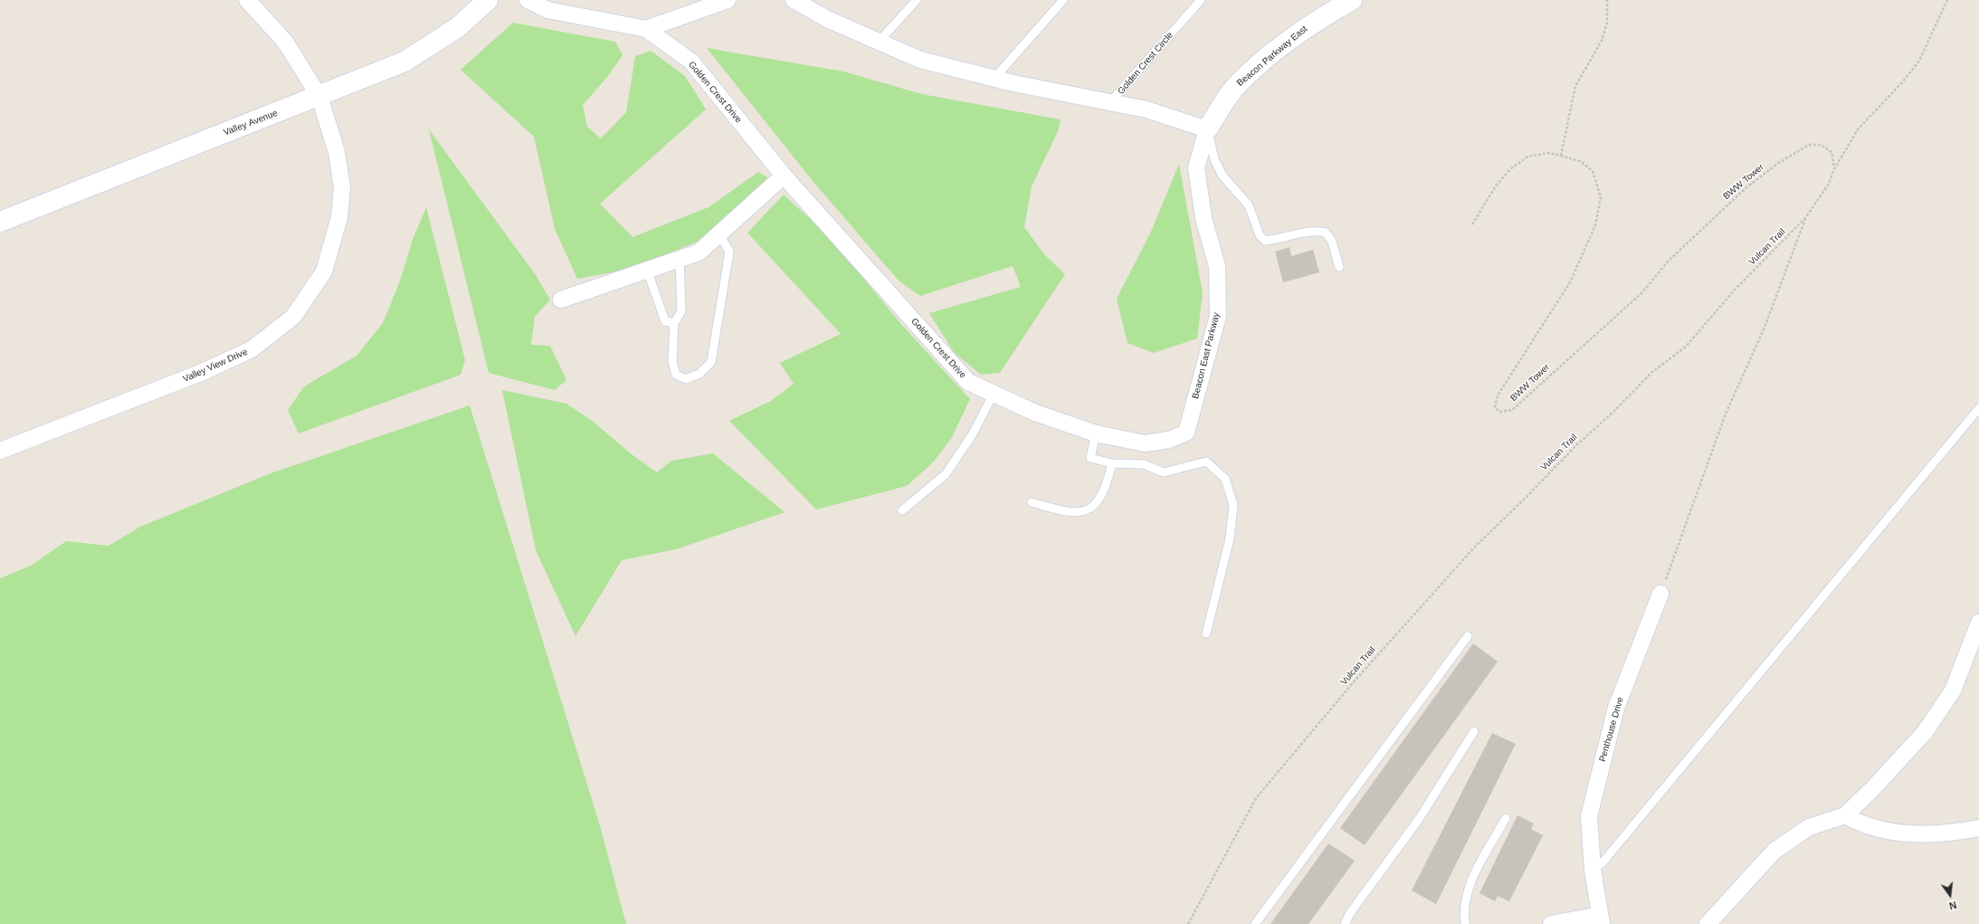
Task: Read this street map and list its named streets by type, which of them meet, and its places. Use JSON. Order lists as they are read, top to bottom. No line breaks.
{"streets":{"main road":["Beacon Parkway East","Valley Avenue"],"street":["Golden Crest Circle","Golden Crest Drive","Beacon East Parkway","Valley View Drive","Penthouse Drive"],"path":["BWW Tower","Vulcan Trail"]},"crossings":[["Beacon Parkway East","Beacon East Parkway"],["Golden Crest Drive","Beacon East Parkway"],["Valley Avenue","Valley View Drive"],["BWW Tower","Vulcan Trail"]],"north":"bottom"}
